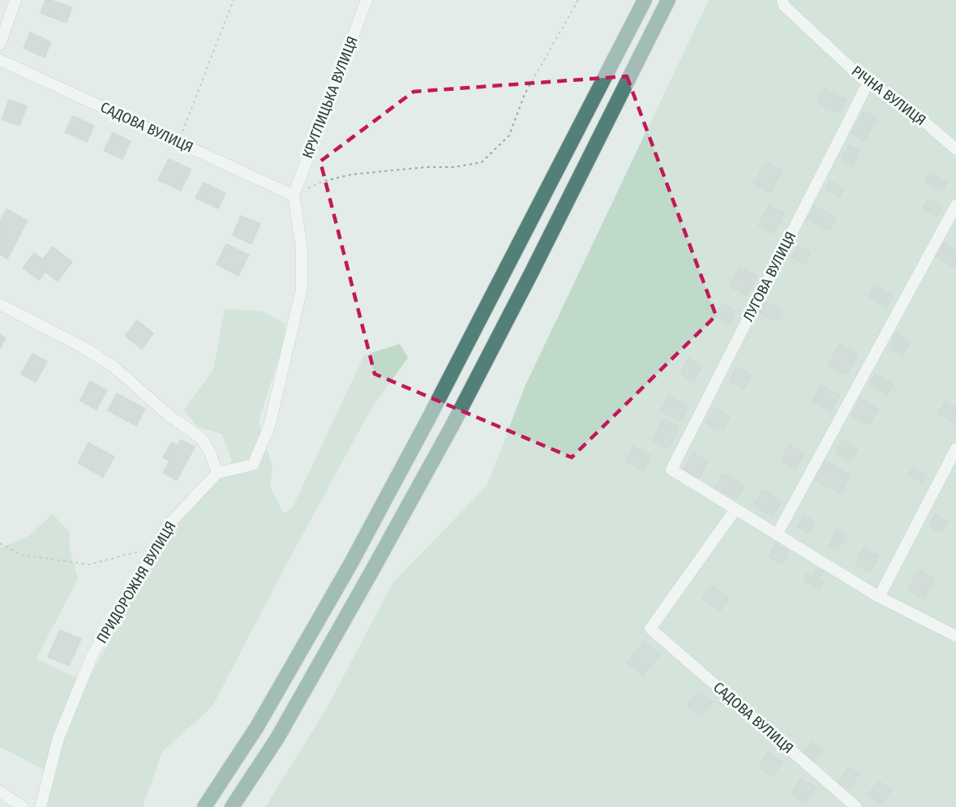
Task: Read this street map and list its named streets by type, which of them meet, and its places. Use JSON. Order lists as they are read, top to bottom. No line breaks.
{"streets":{"street":["РІЧНА ВУЛИЦЯ","КРУГЛИЦЬКА ВУЛИЦЯ","САДОВА ВУЛИЦЯ","ЛУГОВА ВУЛИЦЯ","ПРИДОРОЖНЯ ВУЛИЦЯ"]},"crossings":[["РІЧНА ВУЛИЦЯ","ЛУГОВА ВУЛИЦЯ"],["КРУГЛИЦЬКА ВУЛИЦЯ","САДОВА ВУЛИЦЯ"],["САДОВА ВУЛИЦЯ","ЛУГОВА ВУЛИЦЯ"]]}
